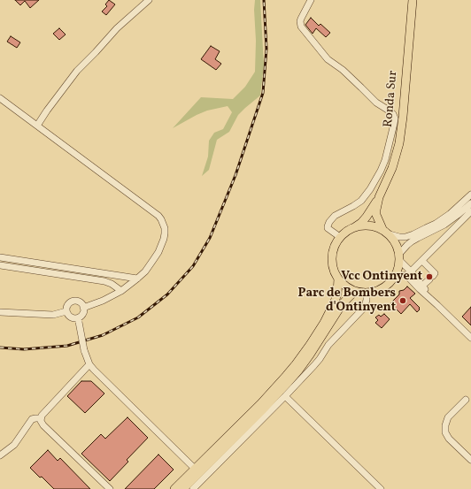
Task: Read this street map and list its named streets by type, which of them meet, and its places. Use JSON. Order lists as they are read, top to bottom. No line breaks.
{"streets":{"main road":["Ronda Sur"]},"places":["Vcc Ontinyent","Parc de Bombers d'Ontinyent"]}
